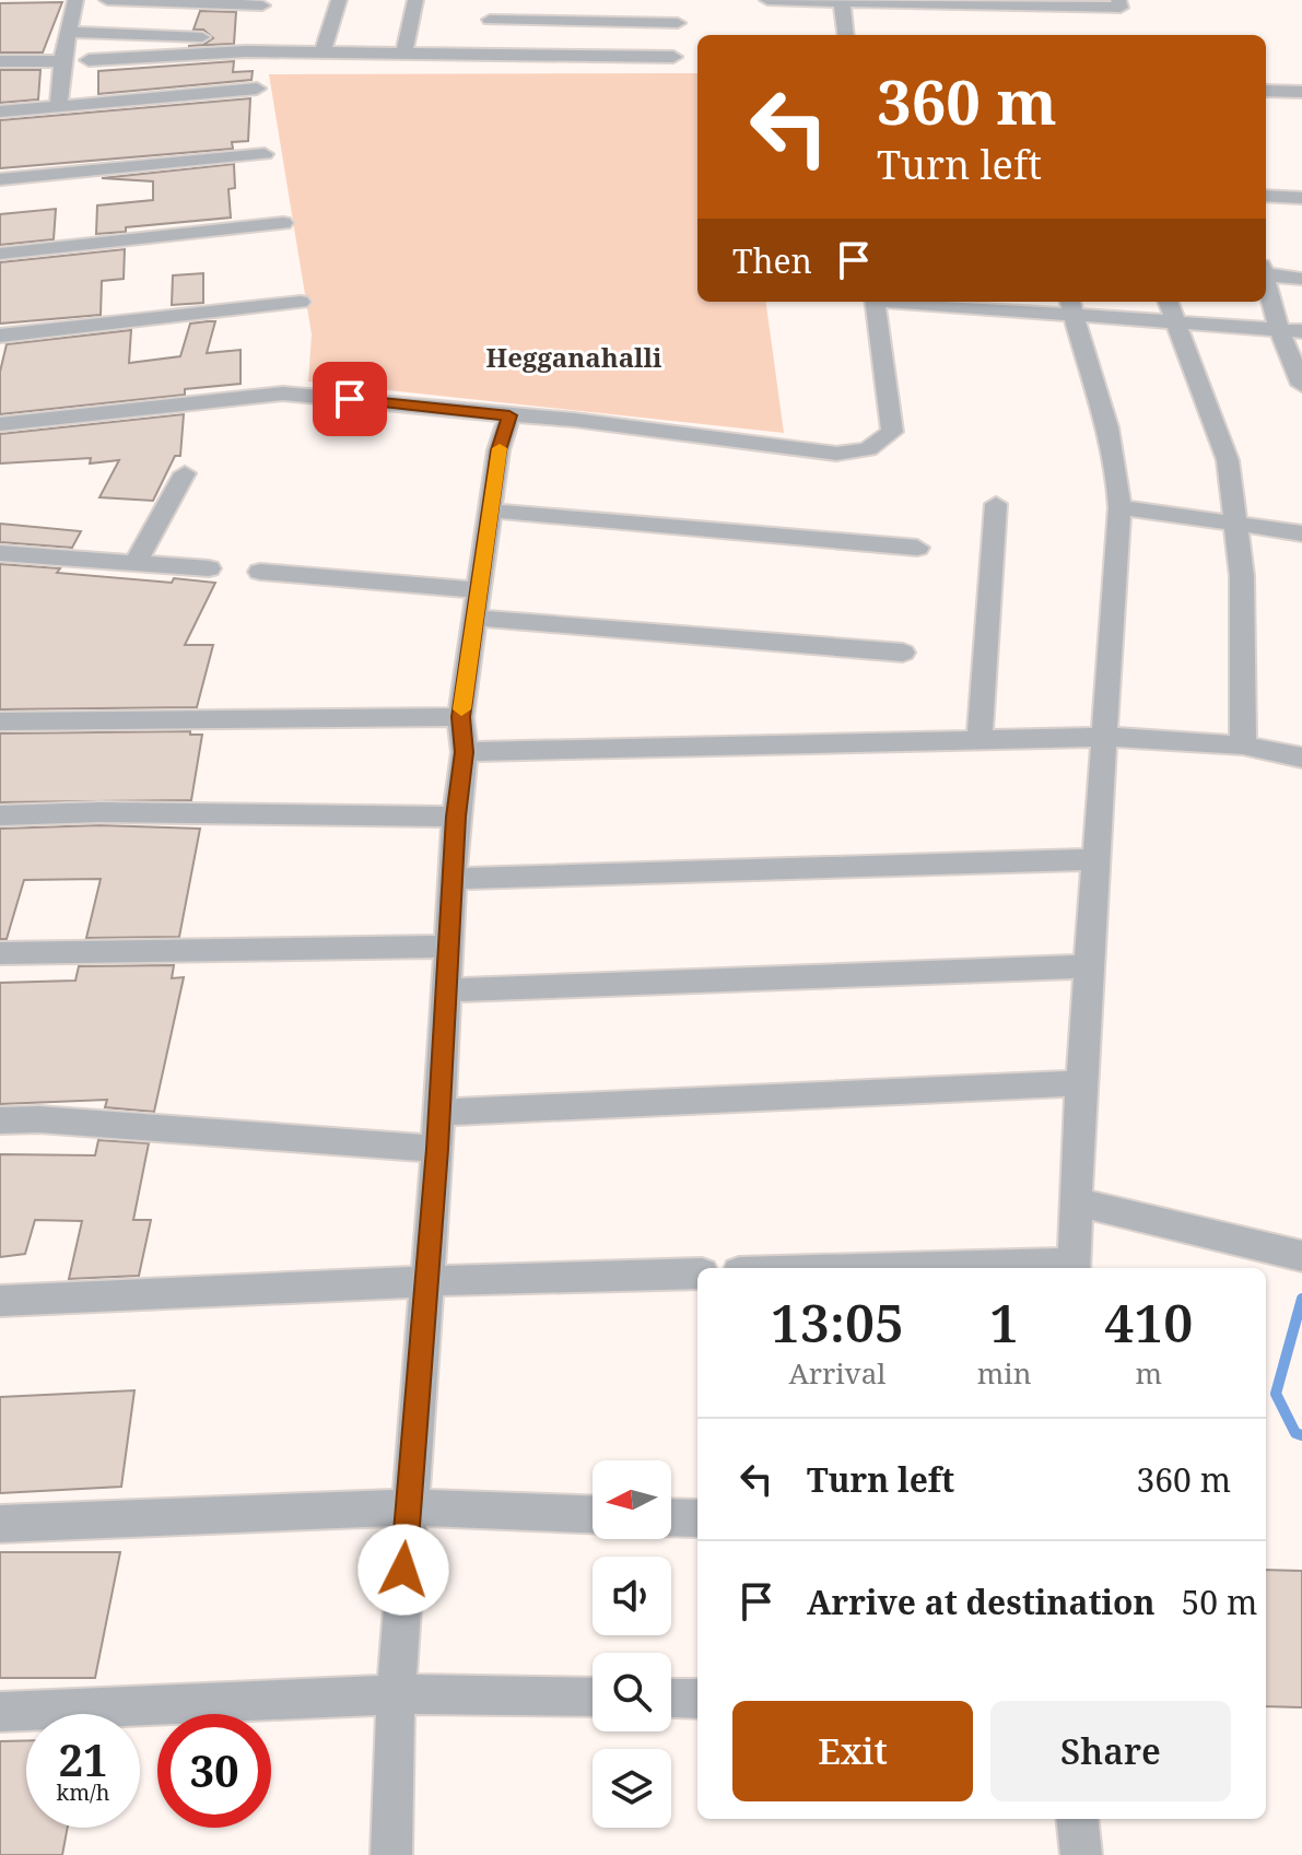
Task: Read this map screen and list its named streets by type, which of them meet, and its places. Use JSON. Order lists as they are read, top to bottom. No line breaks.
{"districts":["Hegganahalli"],"north":"left","page":{"turn":["360 m","Turn left"],"then":"Then","eta":["13:05","Arrival","1","min","410","m"],"list":[{"name":"Turn left","value":"360 m"},{"name":"Arrive at destination","value":"50 m"}],"buttons":["Exit","Share"],"speed":"21 km/h","limit":"30"}}
